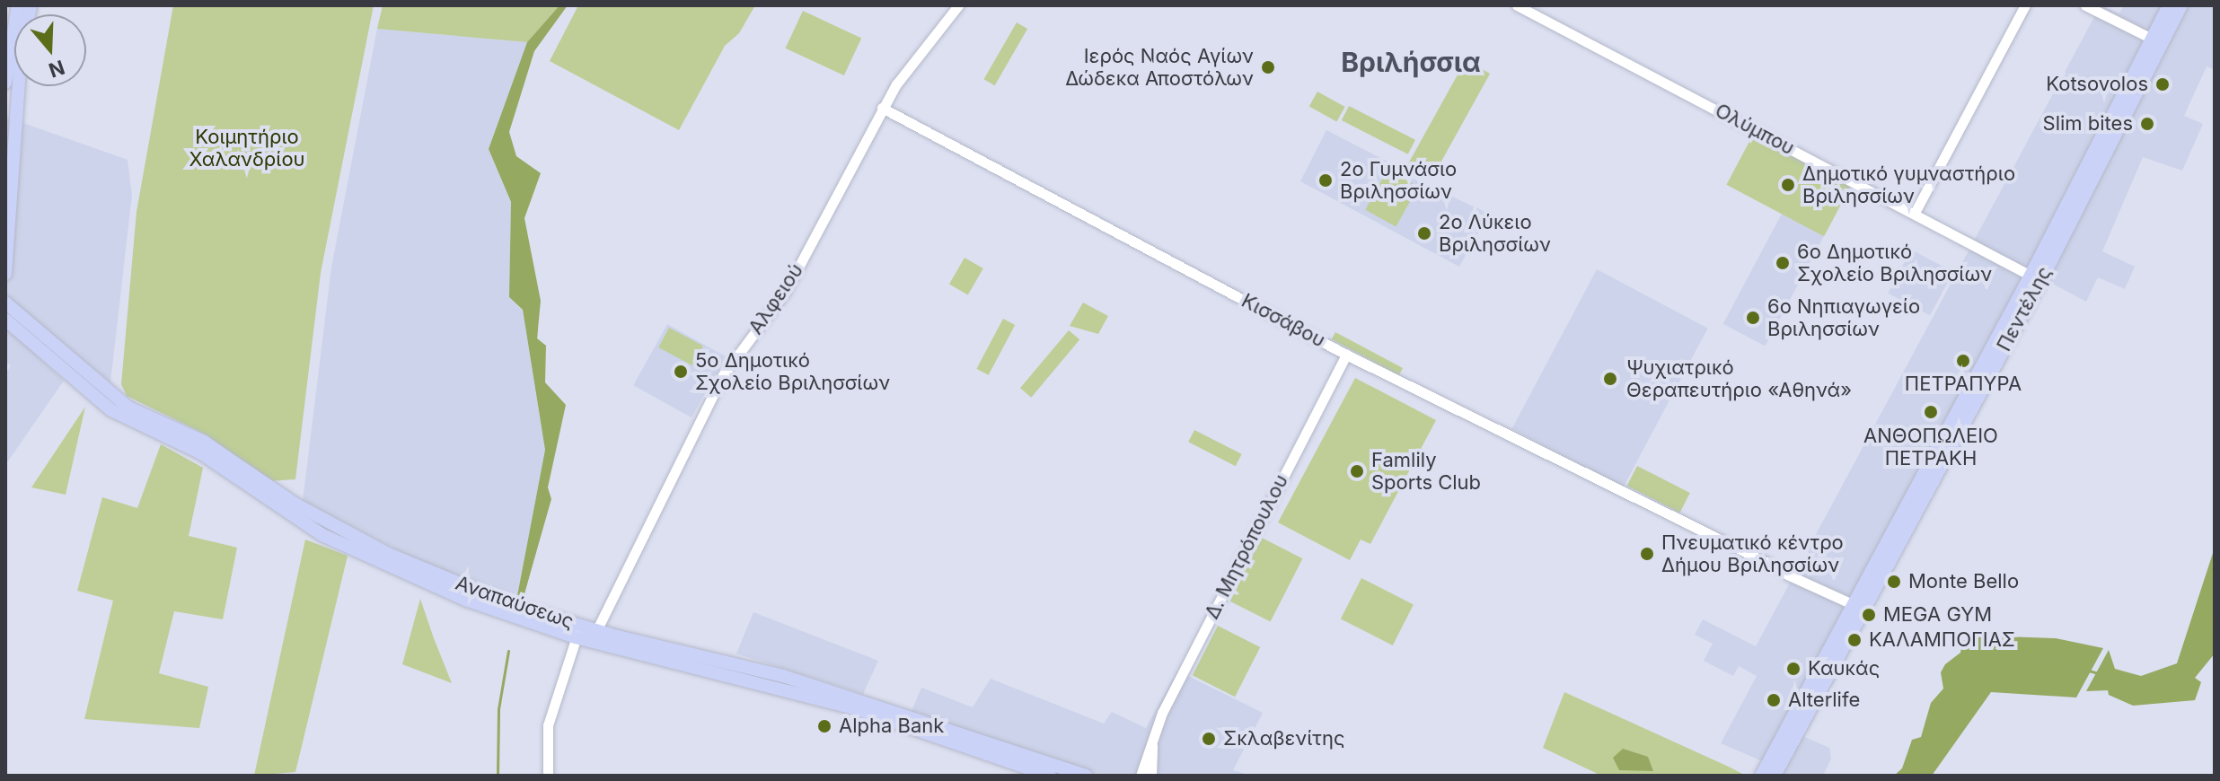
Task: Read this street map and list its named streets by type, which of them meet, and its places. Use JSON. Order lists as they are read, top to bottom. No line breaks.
{"streets":{"main road":["Πεντέλης","Αναπαύσεως"],"street":["Ολύμπου","Αλφειού","Κισσάβου","Δ. Μητρόπουλου"]},"crossings":[["Ολύμπου","Πεντέλης"],["Αλφειού","Κισσάβου"],["Αλφειού","Αναπαύσεως"],["Πεντέλης","Κισσάβου"],["Κισσάβου","Δ. Μητρόπουλου"]],"districts":["Βριλήσσια"],"parks":["Κοιμητήριο Χαλανδρίου"],"places":["Ιερός Ναός Αγίων Δώδεκα Αποστόλων","Kotsovolos","Slim bites","2ο Γυμνάσιο Βριλησσίων","Δημοτικό γυμναστήριο Βριλησσίων","2ο Λύκειο Βριλησσίων","6ο Δημοτικό Σχολείο Βριλησσίων","6ο Νηπιαγωγείο Βριλησσίων","ΠΕΤΡΑΠΥΡΑ","5ο Δημοτικό Σχολείο Βριλησσίων","Ψυχιατρικό Θεραπευτήριο «Αθηνά»","ΑΝΘΟΠΩΛΕΙΟ ΠΕΤΡΑΚΗ","Famlily Sports Club","Πνευματικό κέντρο Δήμου Βριλησσίων","Monte Bello","ΜEGA GYM","ΚΑΛΑΜΠΟΓΙΑΣ","Καυκάς","Alterlife","Alpha Bank","Σκλαβενίτης"],"north":"bottom"}
